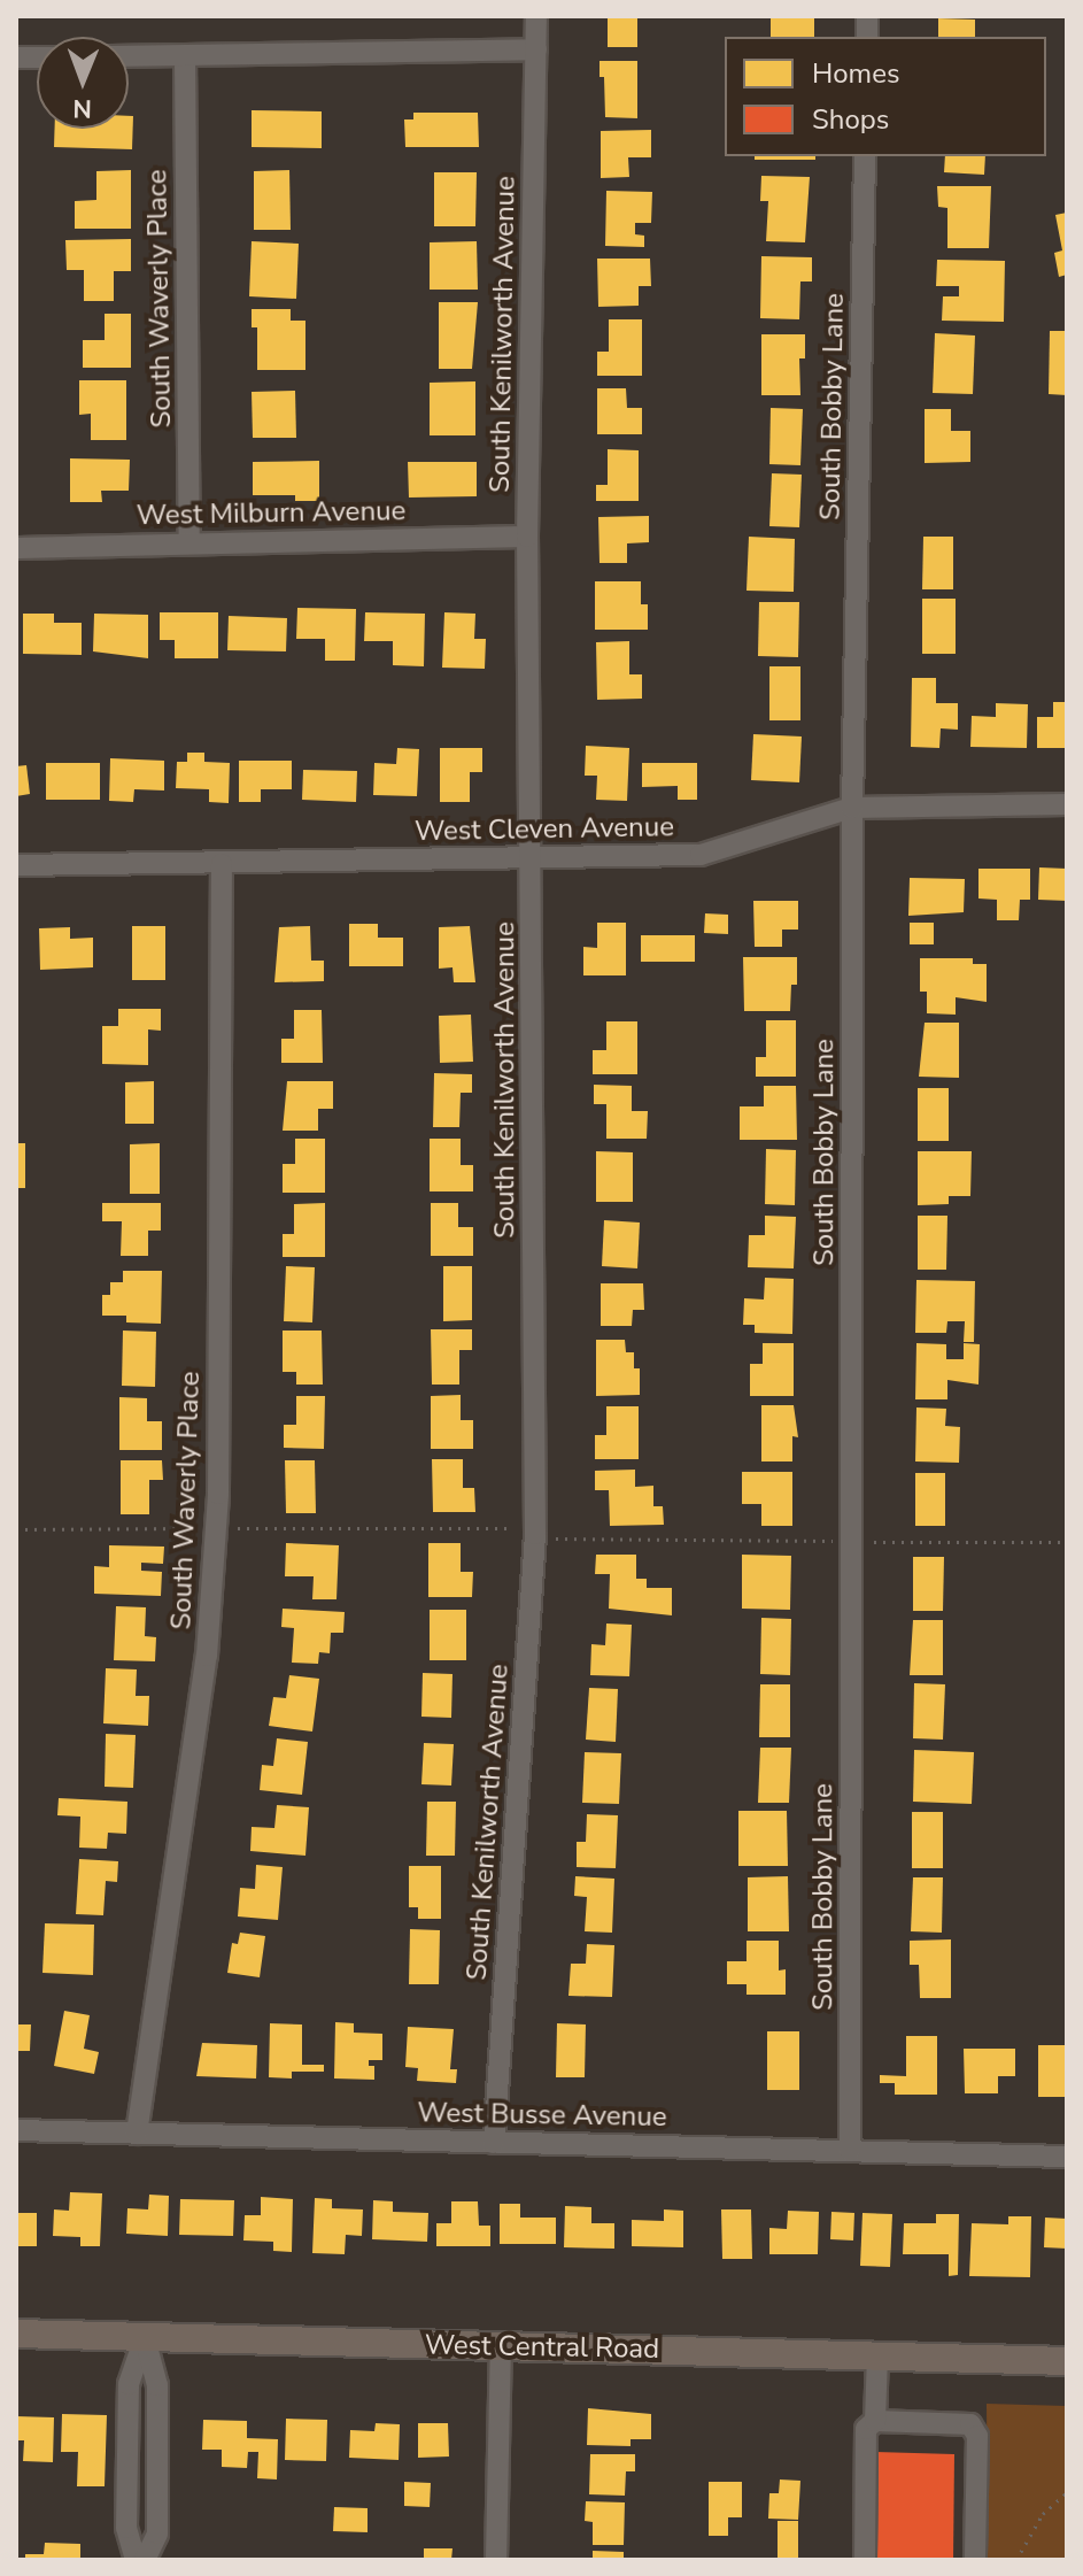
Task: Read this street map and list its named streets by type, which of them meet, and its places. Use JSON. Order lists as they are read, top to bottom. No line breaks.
{"streets":{"main road":["West Central Road"],"street":["South Waverly Place","South Kenilworth Avenue","South Bobby Lane","West Milburn Avenue","West Cleven Avenue","West Busse Avenue"]},"crossings":[["South Waverly Place","West Milburn Avenue"],["South Waverly Place","West Cleven Avenue"],["South Waverly Place","West Busse Avenue"],["South Kenilworth Avenue","West Milburn Avenue"],["South Kenilworth Avenue","West Cleven Avenue"],["South Kenilworth Avenue","West Busse Avenue"],["South Bobby Lane","West Cleven Avenue"],["South Bobby Lane","West Busse Avenue"]],"legend":["Homes","Shops"],"north":"bottom"}
